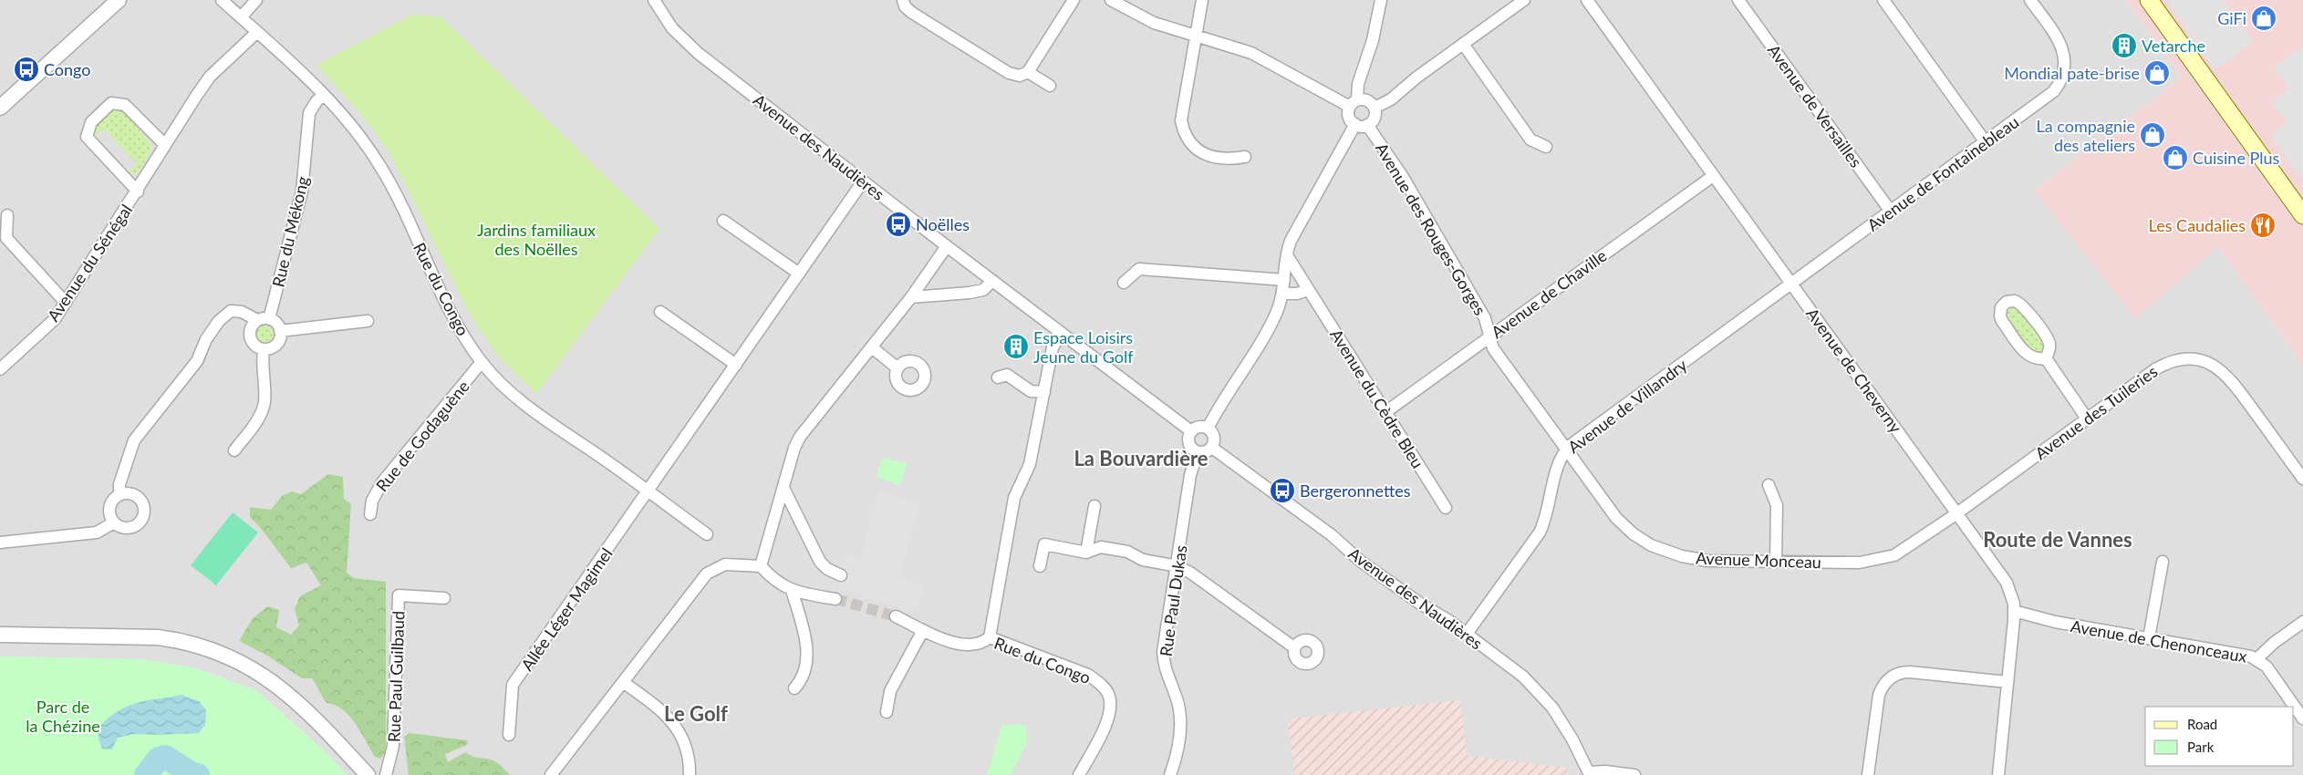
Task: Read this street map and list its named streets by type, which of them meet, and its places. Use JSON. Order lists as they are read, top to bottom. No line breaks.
{"streets":{"street":["Avenue de Versailles","Avenue des Naudières","Avenue de Fontainebleau","Avenue des Rouges-Gorges","Rue du Mékong","Avenue du Sénégal","Rue du Congo","Avenue de Chaville","Avenue de Cheverny","Avenue du Cèdre Bleu","Avenue de Villandry","Avenue des Tuileries","Rue de Godaguène","Avenue Monceau","Rue Paul Dukas","Allée Léger Magimel","Avenue de Chenonceaux","Rue Paul Guilbaud"]},"crossings":[["Avenue de Versailles","Avenue de Fontainebleau"],["Avenue des Naudières","Avenue de Villandry"],["Avenue des Naudières","Rue Paul Dukas"],["Avenue des Naudières","Allée Léger Magimel"],["Avenue de Fontainebleau","Avenue de Cheverny"],["Avenue de Fontainebleau","Avenue de Villandry"],["Avenue des Rouges-Gorges","Avenue de Chaville"],["Avenue des Rouges-Gorges","Avenue Monceau"],["Rue du Mékong","Rue du Congo"],["Avenue du Sénégal","Rue du Congo"],["Rue du Congo","Rue de Godaguène"],["Rue du Congo","Allée Léger Magimel"],["Avenue de Chaville","Avenue de Cheverny"],["Avenue de Chaville","Avenue du Cèdre Bleu"],["Avenue de Chaville","Avenue Monceau"],["Avenue de Cheverny","Avenue de Villandry"],["Avenue de Cheverny","Avenue des Tuileries"],["Avenue de Cheverny","Avenue Monceau"],["Avenue de Cheverny","Avenue de Chenonceaux"],["Avenue de Villandry","Avenue Monceau"],["Avenue des Tuileries","Avenue Monceau"]],"districts":["La Bouvardière","Route de Vannes","Le Golf"],"parks":["Jardins familiaux des Noëlles","Parc de la Chézine"],"places":{"shop":["GiFi","Mondial pate-brise","La compagnie des ateliers","Cuisine Plus"],"building":["Vetarche","Espace Loisirs Jeune du Golf"],"bus stop":["Congo","Noëlles","Bergeronnettes"],"restaurant":["Les Caudalies"]},"legend":["Road","Park"]}
